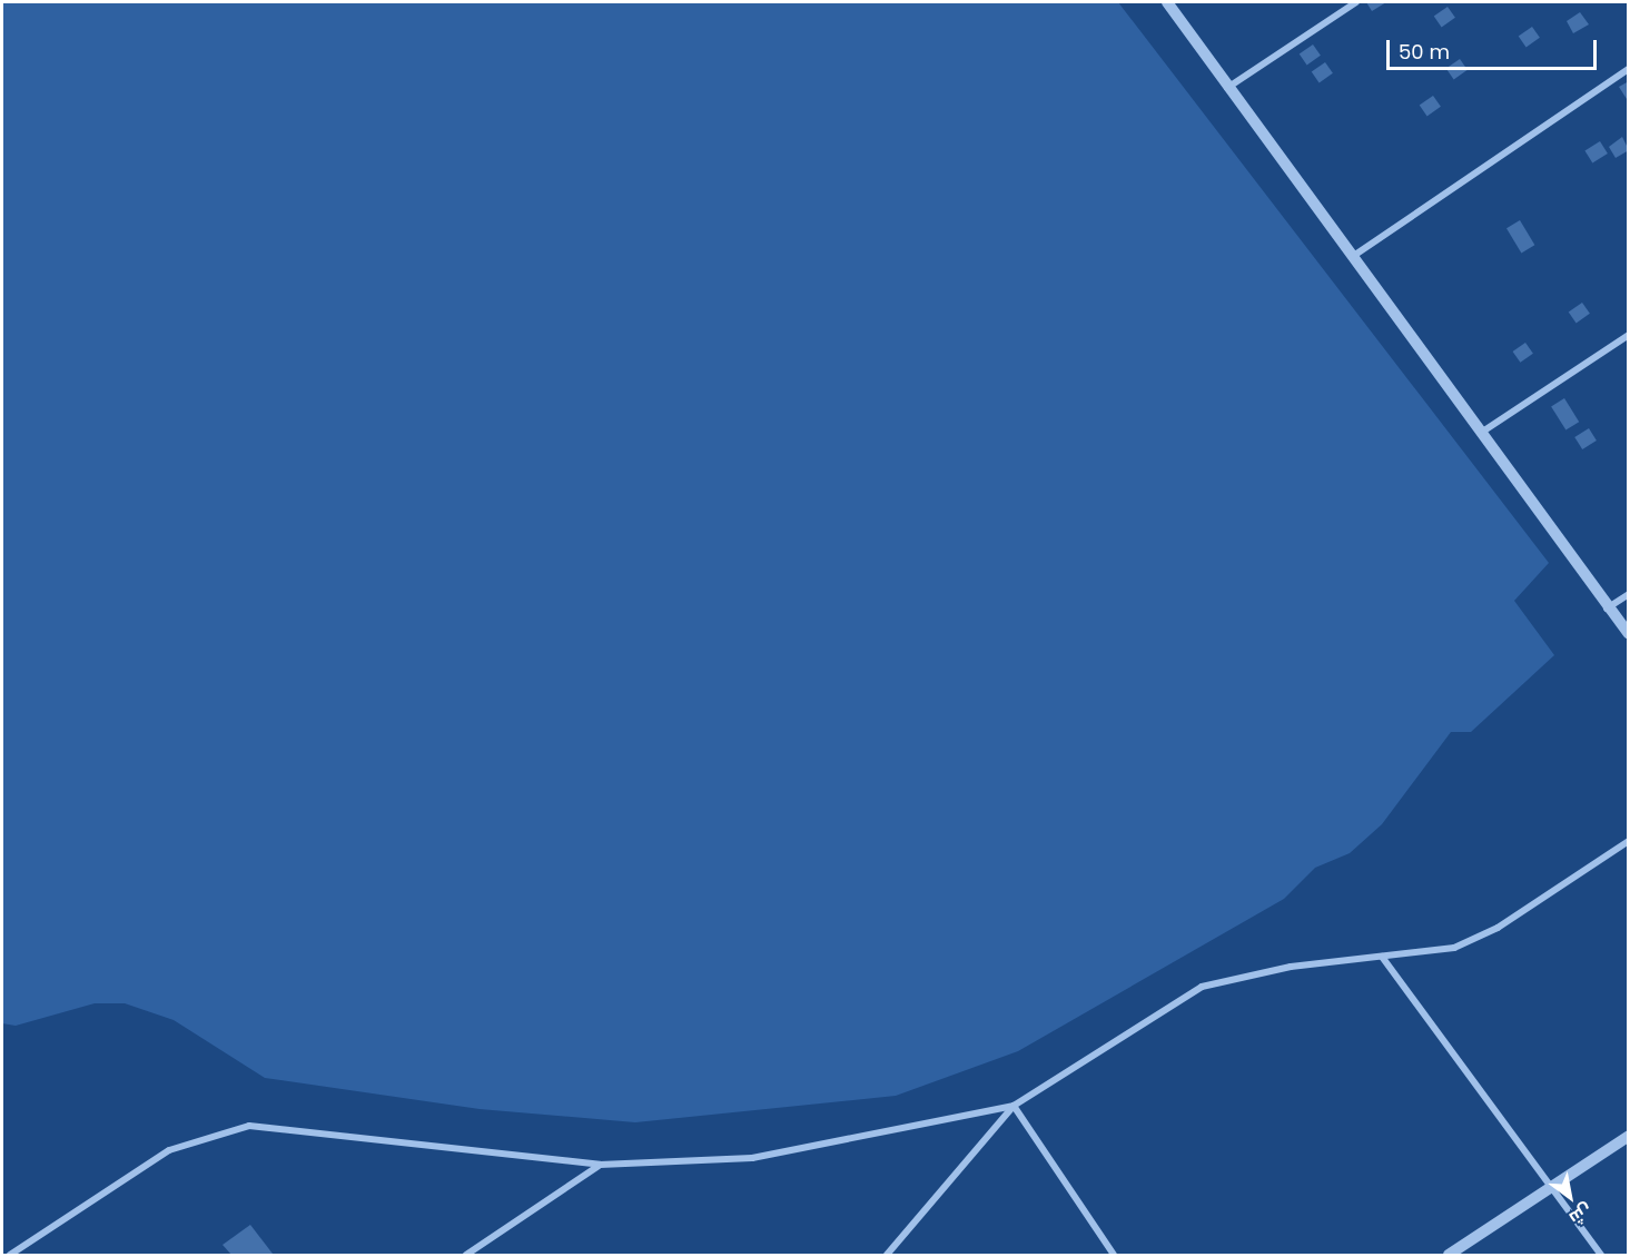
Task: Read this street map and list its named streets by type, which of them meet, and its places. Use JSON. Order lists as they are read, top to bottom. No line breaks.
{"scale_bar":"50 m","north":"bottom right"}
